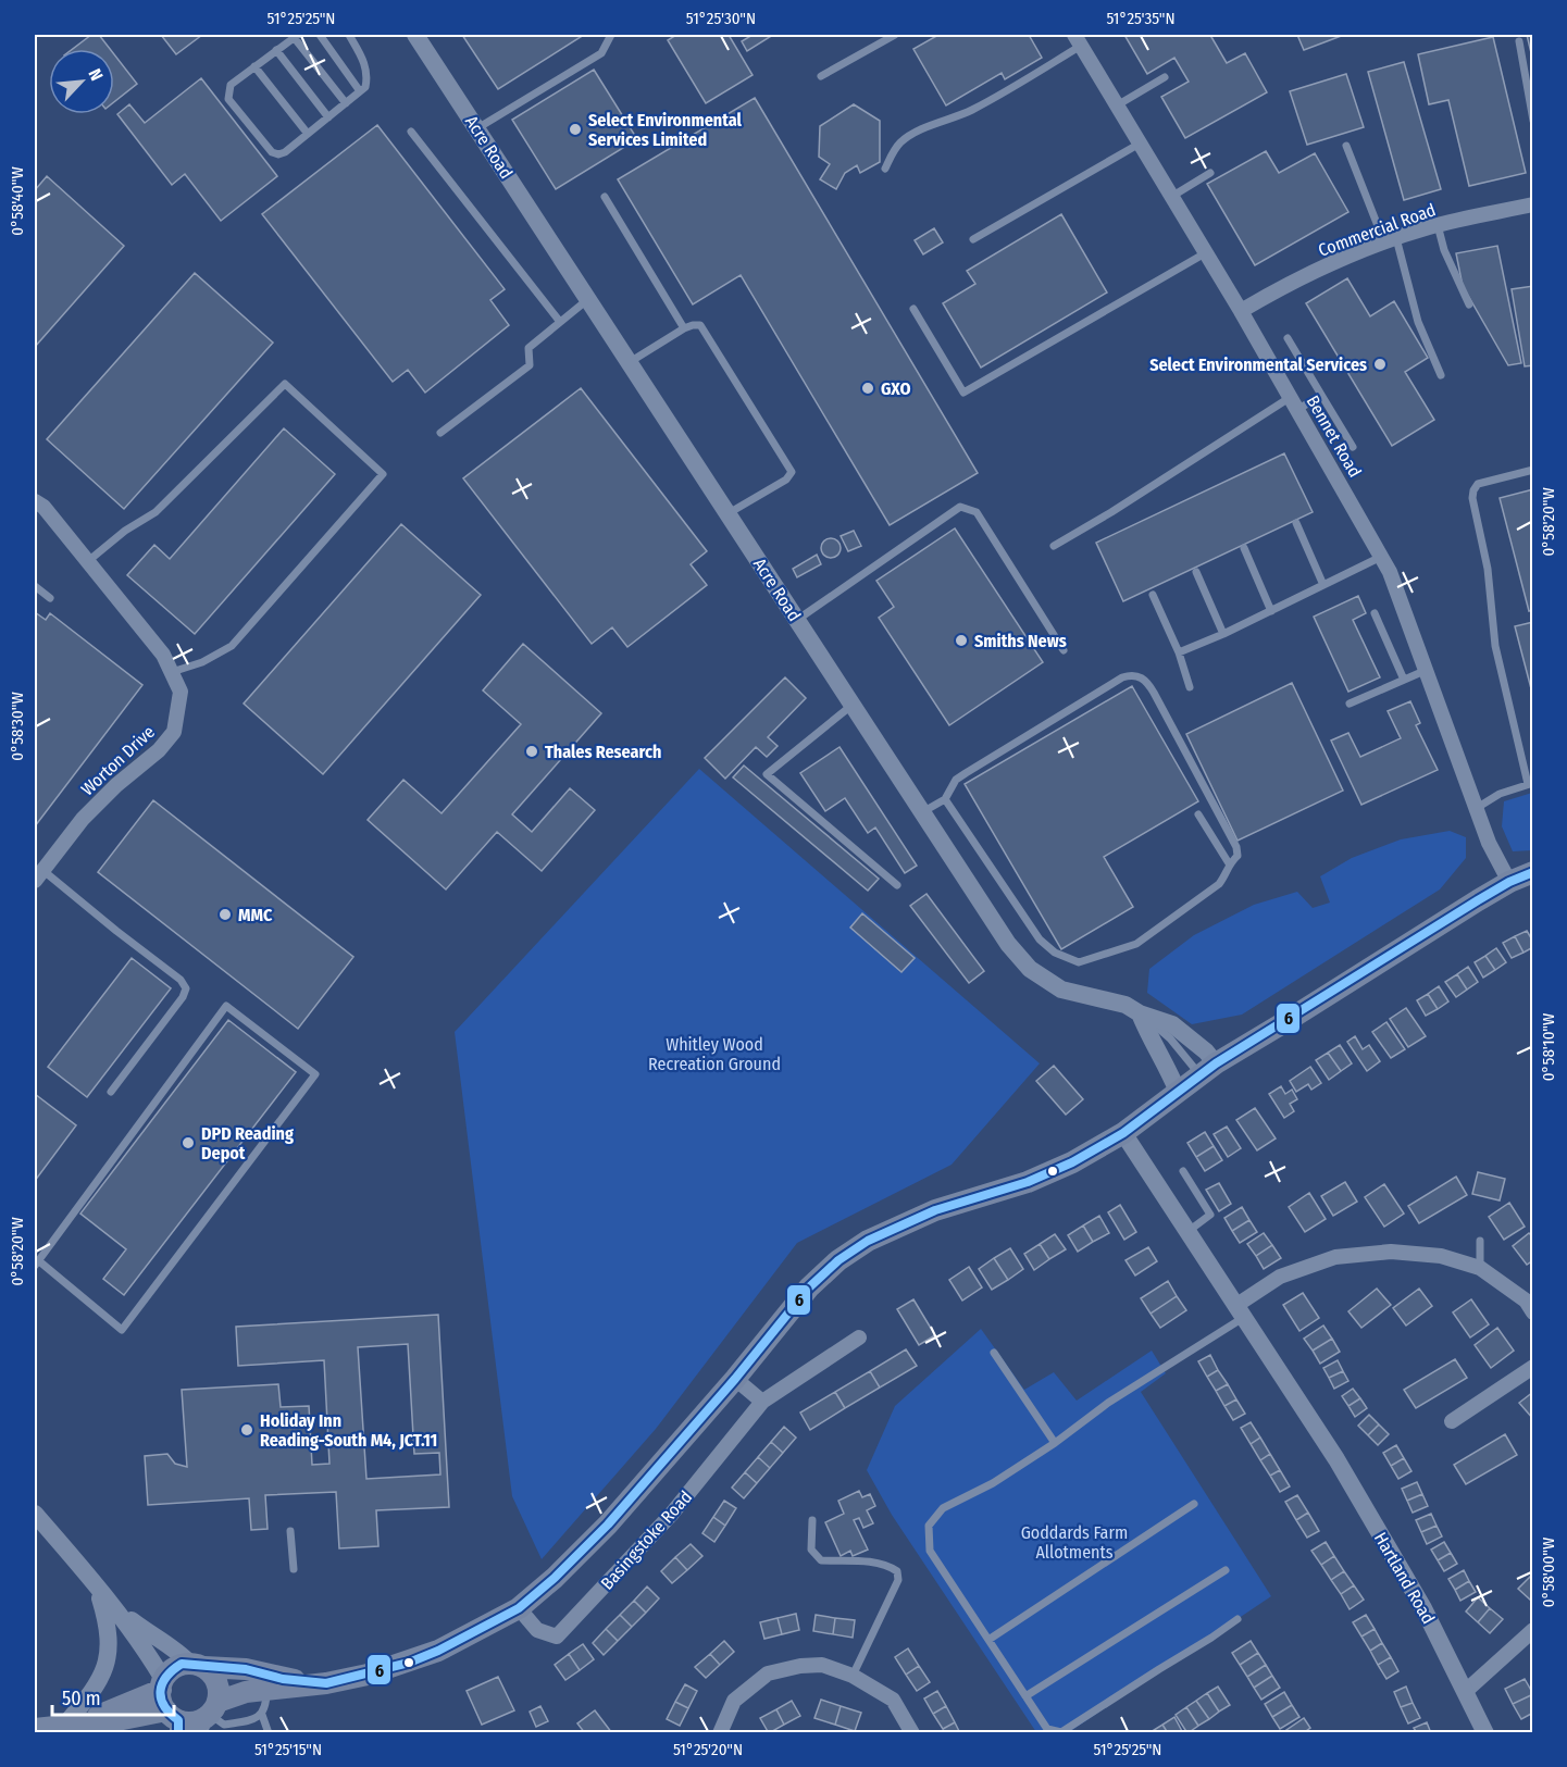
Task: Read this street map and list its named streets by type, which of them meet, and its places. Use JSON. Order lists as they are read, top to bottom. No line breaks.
{"streets":{"street":["Acre Road","Commercial Road","Bennet Road","Worton Drive","Basingstoke Road","Hartland Road"]},"crossings":[["Commercial Road","Bennet Road"]],"parks":["Whitley Wood Recreation Ground","Goddards Farm Allotments"],"places":["Select Environmental Services Limited","Select Environmental Services","GXO","Smiths News","Thales Research","MMC","DPD Reading Depot","Holiday Inn Reading-South M4, JCT.11"],"lines":["transit line 6"],"scale_bar":"50 m","north":"top right","coordinates":["51°25'25\"N","51°25'30\"N","51°25'35\"N","0°58'40\"W","0°58'20\"W","0°58'30\"W","0°58'10\"W","0°58'00\"W","51°25'15\"N","51°25'20\"N"]}
